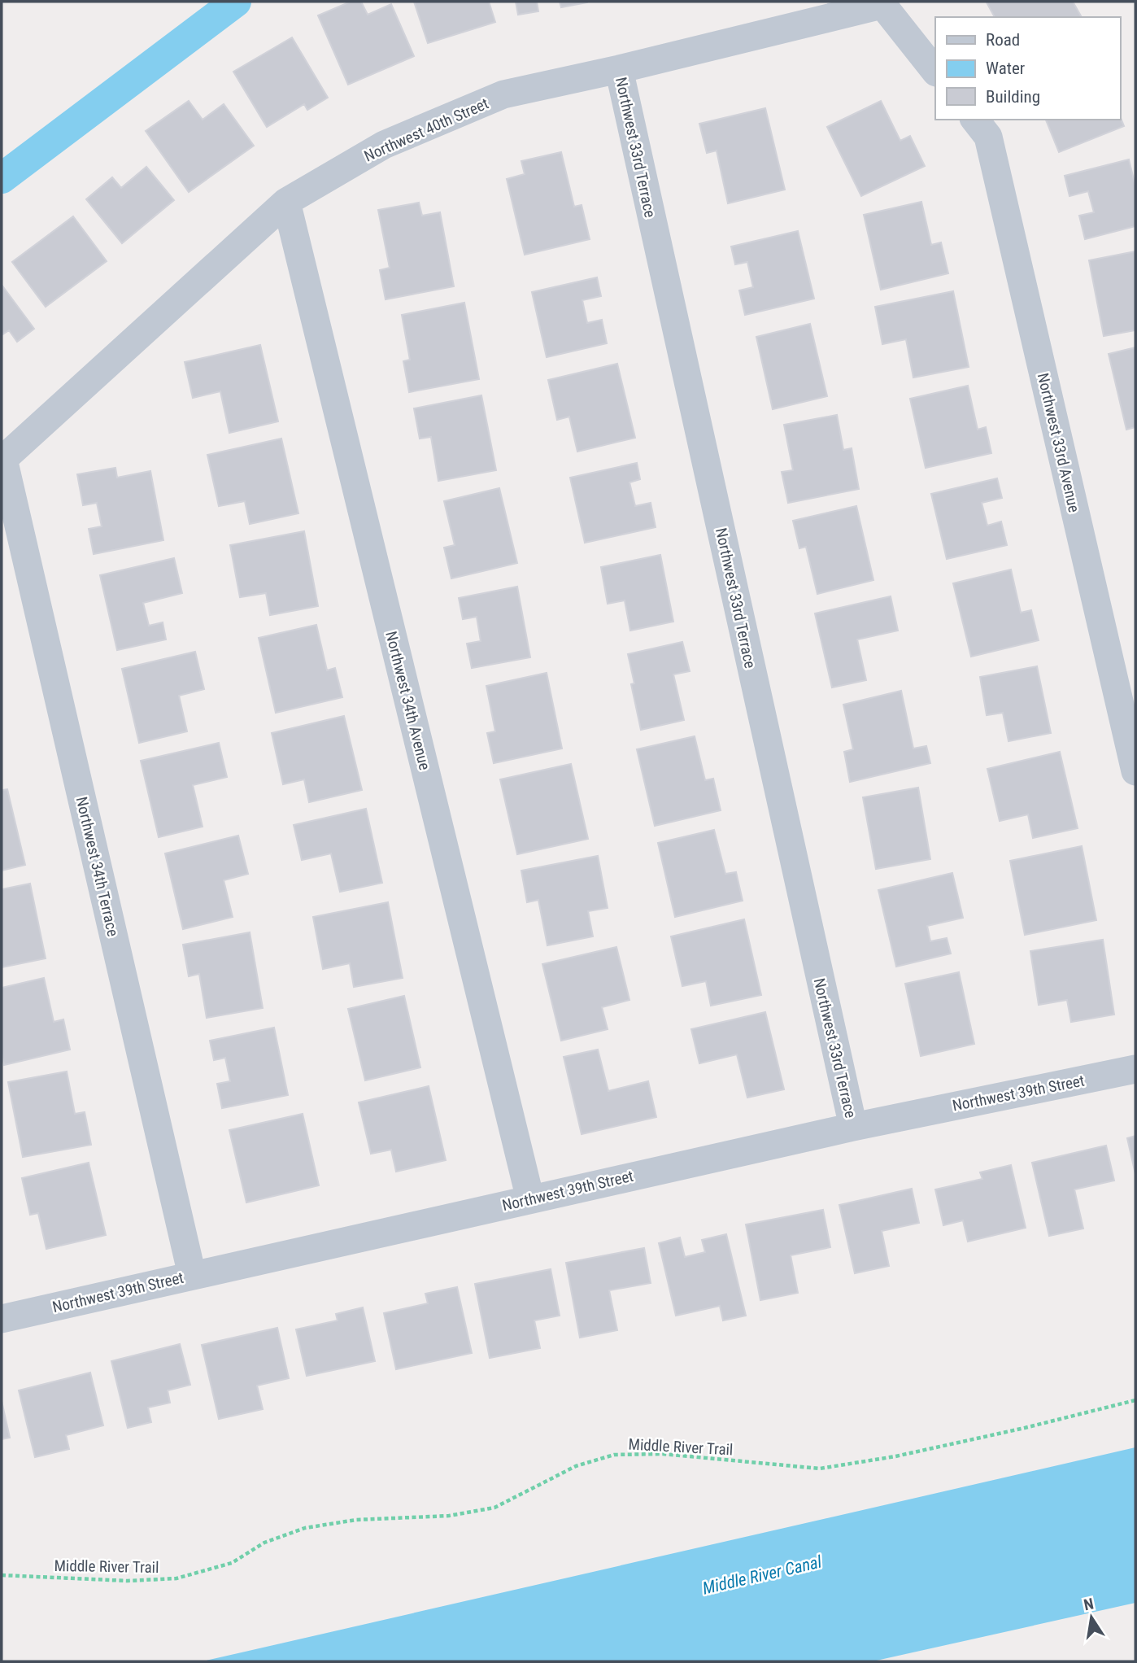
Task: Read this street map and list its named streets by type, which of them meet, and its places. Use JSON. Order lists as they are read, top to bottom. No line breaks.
{"streets":{"street":["Northwest 40th Street","Northwest 33rd Terrace","Northwest 33rd Avenue","Northwest 34th Avenue","Northwest 34th Terrace","Northwest 39th Street"],"path":["Middle River Trail"]},"crossings":[["Northwest 40th Street","Northwest 33rd Terrace"],["Northwest 40th Street","Northwest 34th Avenue"],["Northwest 40th Street","Northwest 34th Terrace"],["Northwest 33rd Terrace","Northwest 39th Street"],["Northwest 34th Avenue","Northwest 39th Street"],["Northwest 34th Terrace","Northwest 39th Street"]],"water":["Middle River Canal"],"legend":["Road","Water","Building"],"north":"top"}
